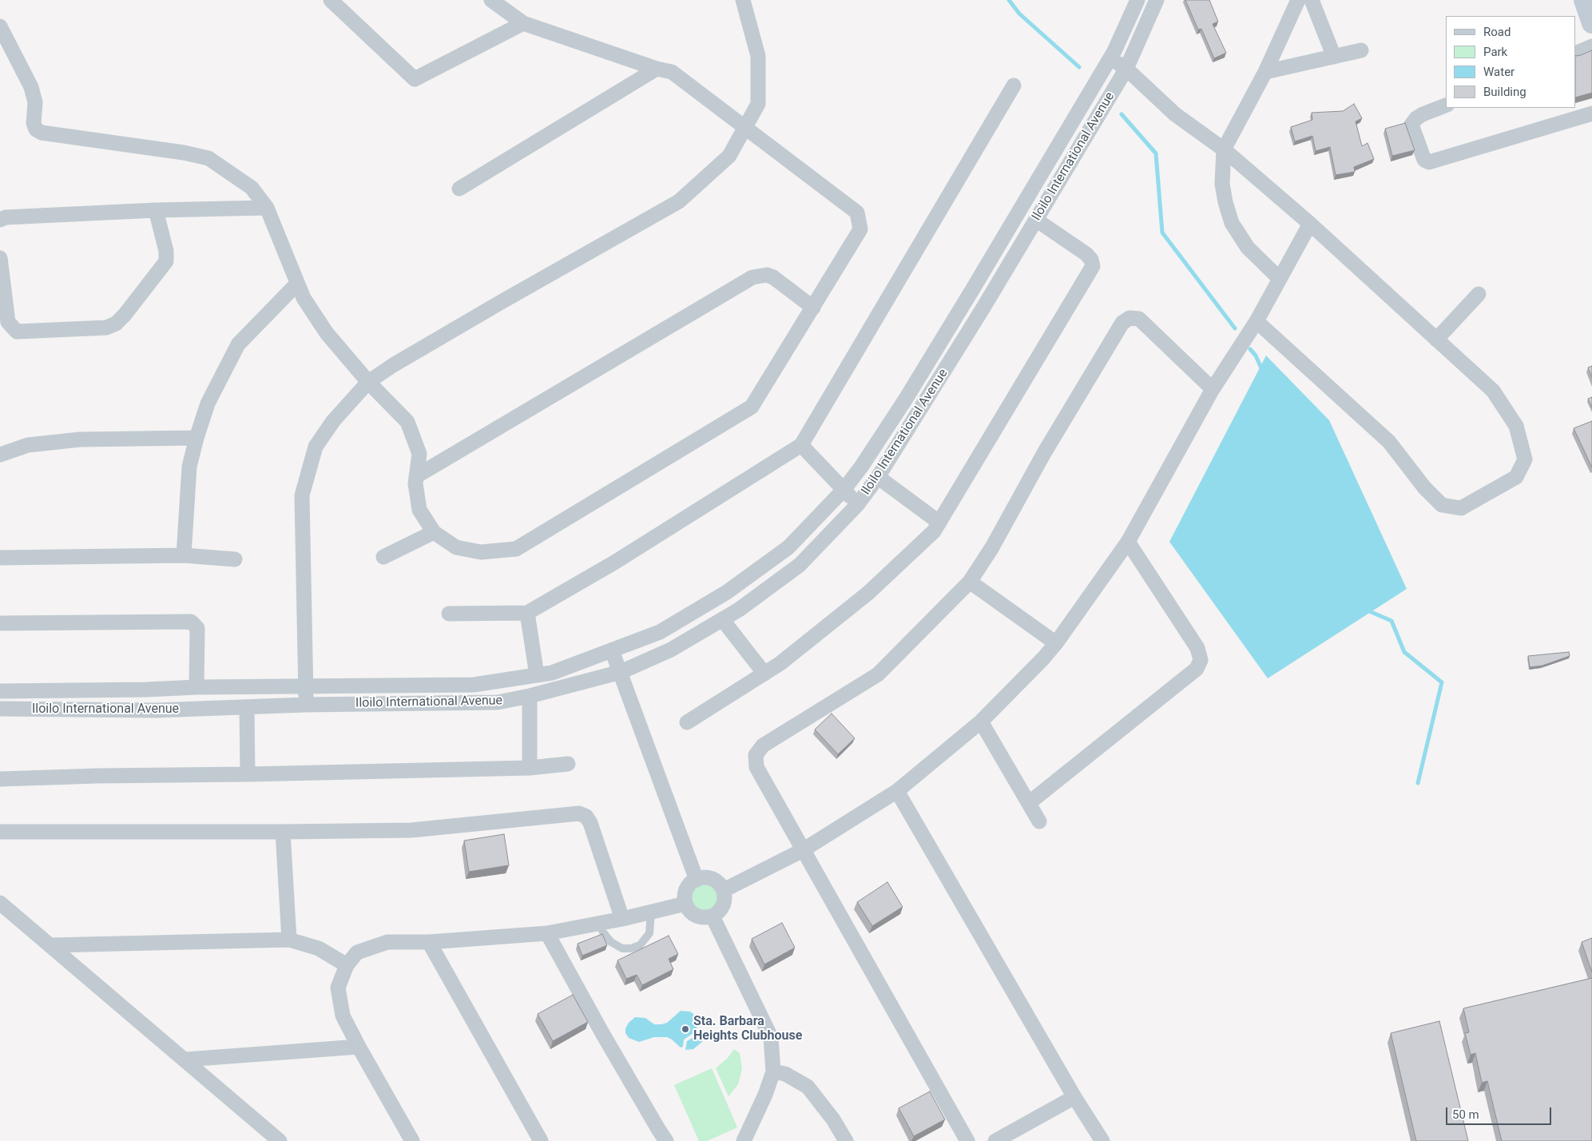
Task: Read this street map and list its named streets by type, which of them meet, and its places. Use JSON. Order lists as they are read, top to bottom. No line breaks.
{"streets":{"street":["Iloilo International Avenue"]},"places":["Sta. Barbara Heights Clubhouse"],"legend":["Road","Park","Water","Building"],"scale_bar":"50 m"}
